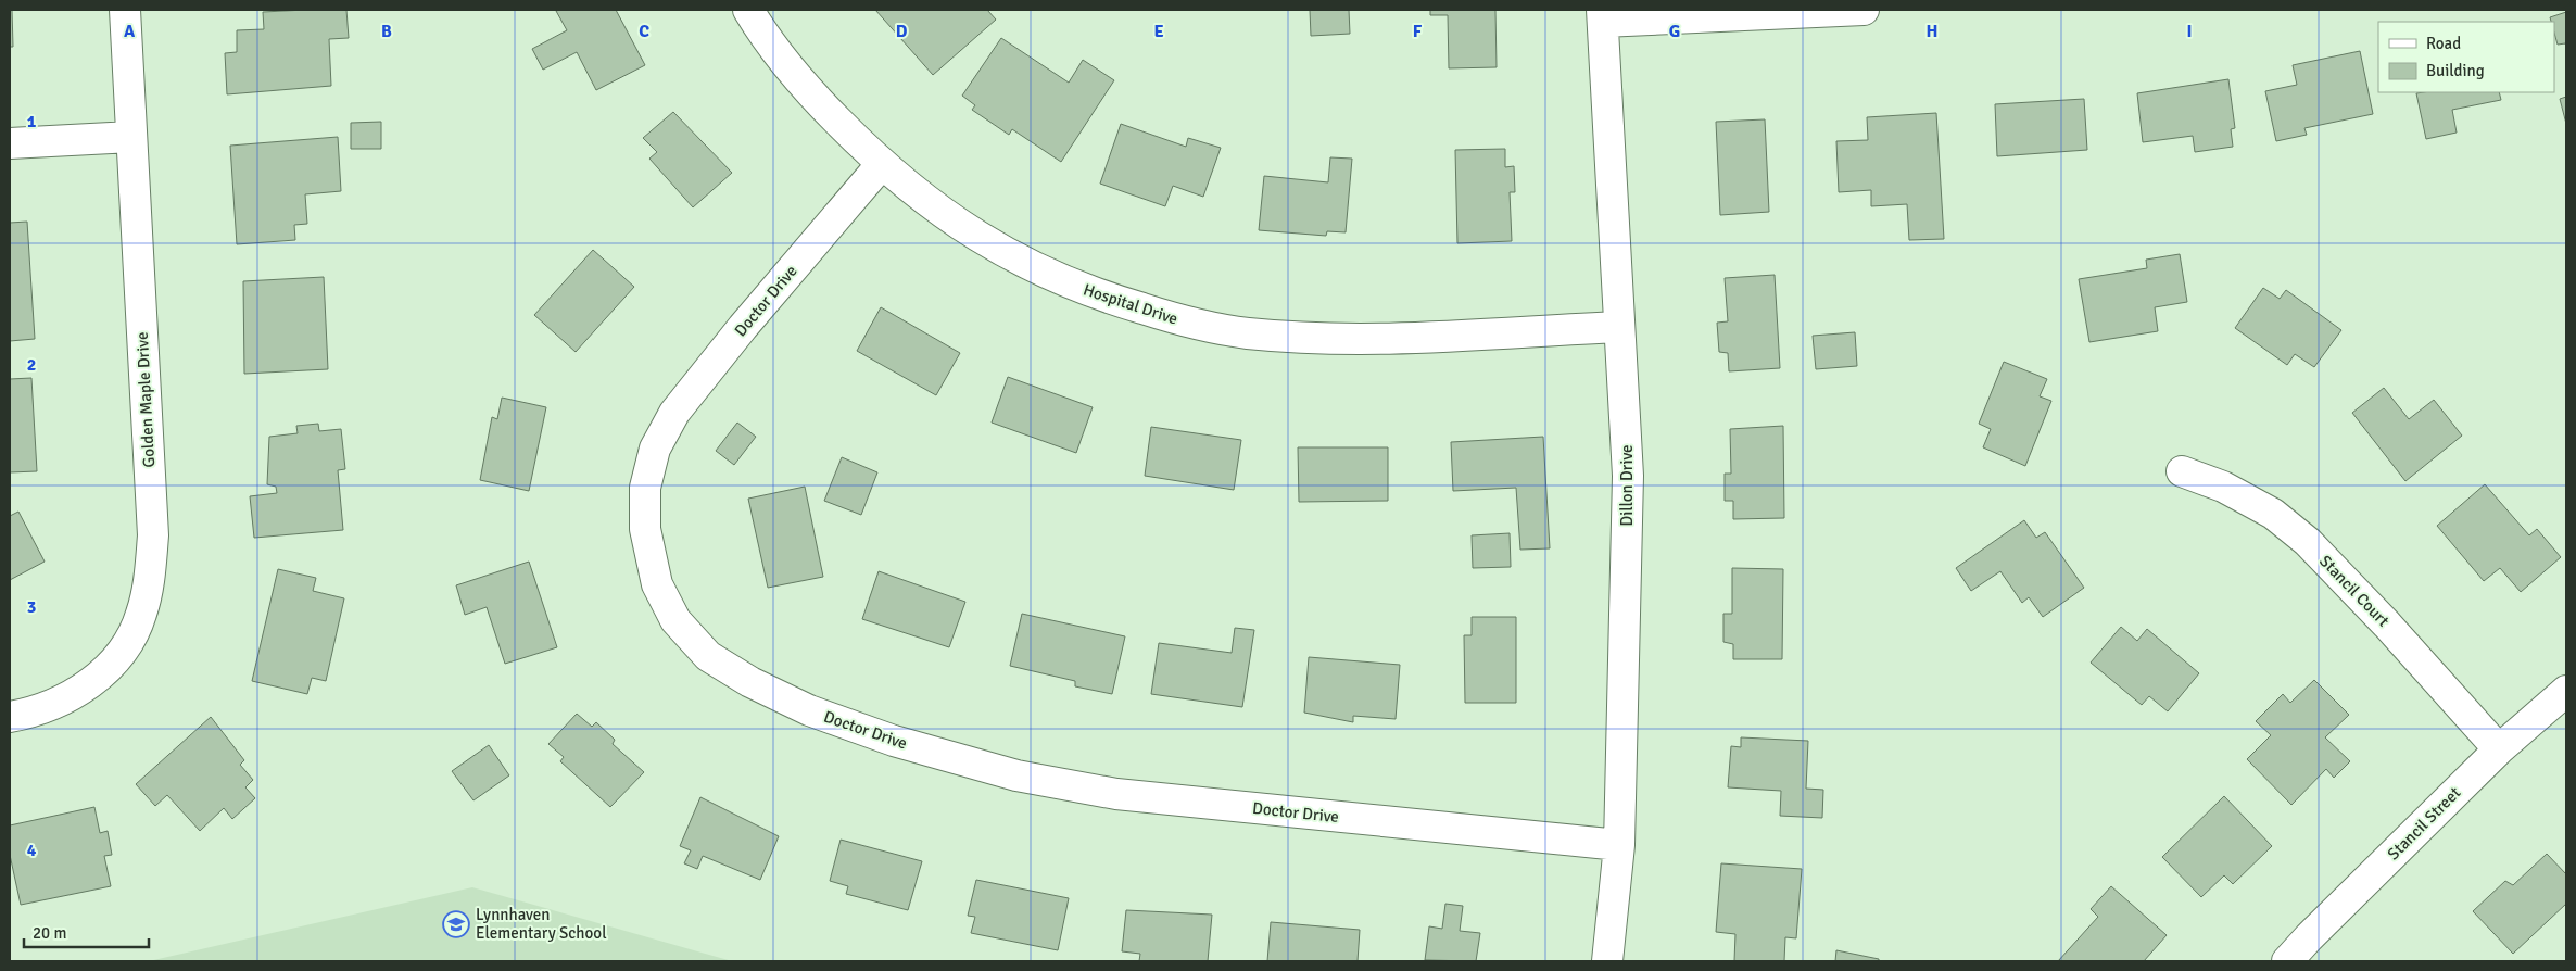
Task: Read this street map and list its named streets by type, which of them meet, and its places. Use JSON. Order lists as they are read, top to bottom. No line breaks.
{"streets":{"street":["Doctor Drive","Hospital Drive","Golden Maple Drive","Dillon Drive","Stancil Court","Stancil Street"]},"crossings":[["Doctor Drive","Hospital Drive"],["Doctor Drive","Dillon Drive"],["Hospital Drive","Dillon Drive"],["Stancil Court","Stancil Street"]],"places":{"school or university":["Lynnhaven Elementary School"]},"legend":["Road","Building"],"scale_bar":"20 m","grid":{"columns":["A","B","C","D","E","F","G","H","I"],"rows":["1","2","3","4"]}}
